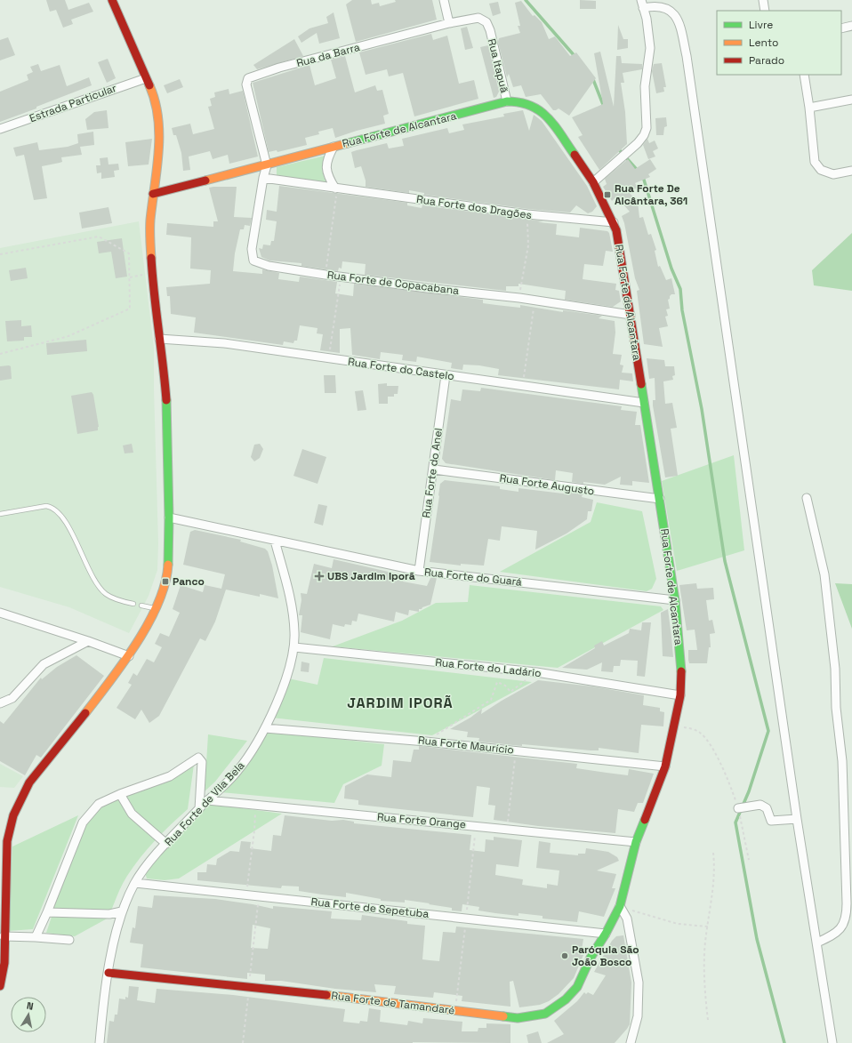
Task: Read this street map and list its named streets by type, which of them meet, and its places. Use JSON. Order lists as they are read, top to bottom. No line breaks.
{"streets":{"street":["Rua da Barra","Rua Itapuã","Estrada Particular","Rua Forte de Alcantara","Rua Forte dos Dragões","Rua Forte de Copacabana","Rua Forte do Castelo","Rua Forte do Anel","Rua Forte Augusto","Rua Forte do Guará","Rua Forte do Ladário","Rua Forte Maurício","Rua Forte de Vila Bela","Rua Forte Orange","Rua Forte de Sepetuba","Rua Forte de Tamandaré"]},"crossings":[["Rua da Barra","Rua Itapuã"],["Rua da Barra","Rua Forte de Alcantara"],["Rua da Barra","Rua Forte de Copacabana"],["Rua Itapuã","Rua Forte de Alcantara"],["Rua Forte de Alcantara","Rua Forte dos Dragões"],["Rua Forte de Alcantara","Rua Forte de Copacabana"],["Rua Forte de Alcantara","Rua Forte do Castelo"],["Rua Forte de Alcantara","Rua Forte Augusto"],["Rua Forte de Alcantara","Rua Forte do Guará"],["Rua Forte de Alcantara","Rua Forte do Ladário"],["Rua Forte de Alcantara","Rua Forte Maurício"],["Rua Forte de Alcantara","Rua Forte Orange"],["Rua Forte de Alcantara","Rua Forte de Tamandaré"],["Rua Forte dos Dragões","Rua Forte de Copacabana"],["Rua Forte do Castelo","Rua Forte do Anel"],["Rua Forte do Anel","Rua Forte Augusto"],["Rua Forte do Anel","Rua Forte do Guará"],["Rua Forte do Guará","Rua Forte de Vila Bela"],["Rua Forte do Ladário","Rua Forte de Vila Bela"],["Rua Forte Maurício","Rua Forte de Vila Bela"],["Rua Forte de Vila Bela","Rua Forte Orange"],["Rua Forte de Vila Bela","Rua Forte de Sepetuba"],["Rua Forte de Vila Bela","Rua Forte de Tamandaré"],["Rua Forte de Sepetuba","Rua Forte de Tamandaré"]],"districts":["JARDIM IPORÃ"],"places":{"transit":["Rua Forte De Alcântara, 361","Panco"],"health":["UBS Jardim Iporã"],"other":["Paróquia São João Bosco"]},"legend":["Livre","Lento","Parado"],"north":"top"}
